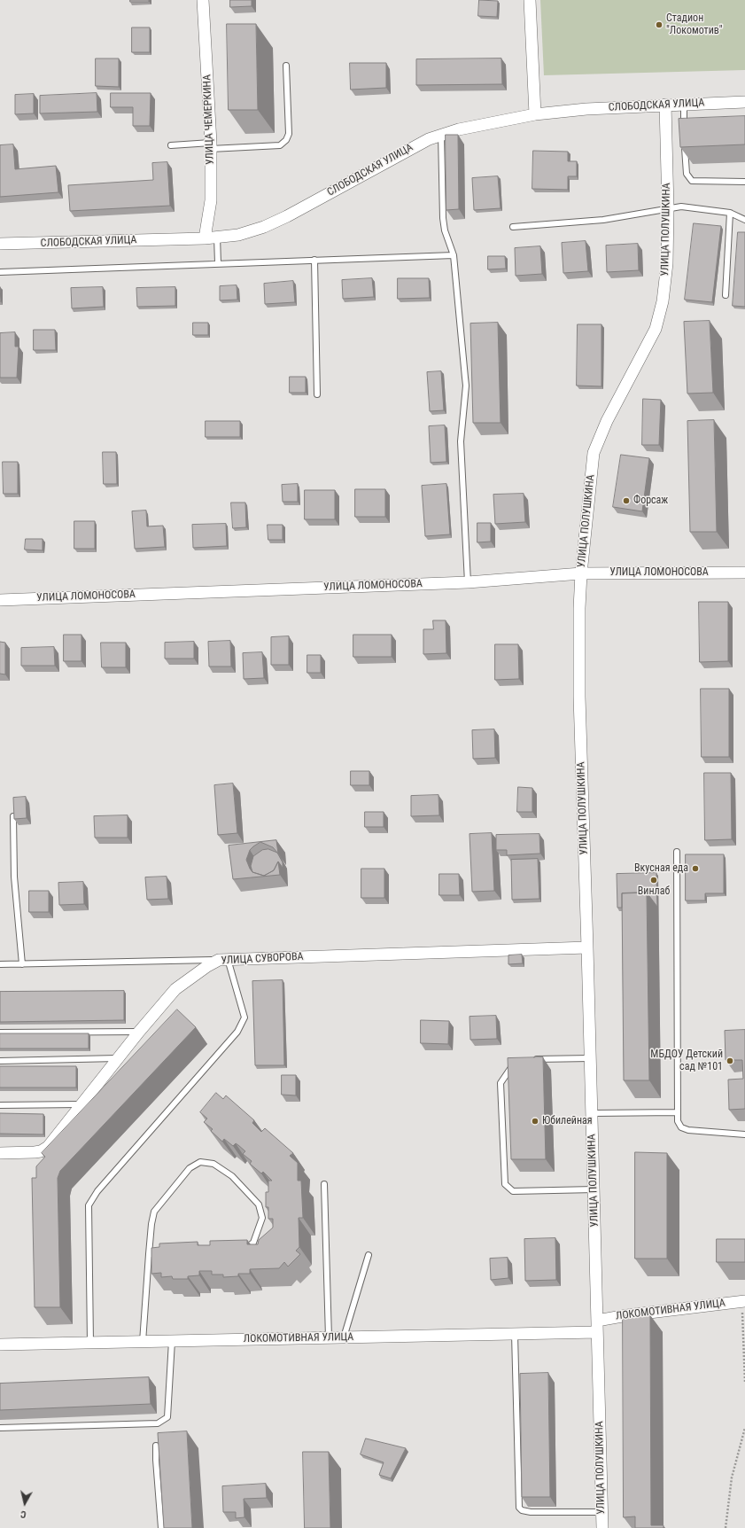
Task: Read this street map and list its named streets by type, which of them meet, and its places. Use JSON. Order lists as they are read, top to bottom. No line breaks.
{"streets":{"street":["СЛОБОДСКАЯ УЛИЦА","УЛИЦА ЧЕМЕРКИНА","УЛИЦА ПОЛУШКИНА","УЛИЦА ЛОМОНОСОВА","УЛИЦА СУВОРОВА","ЛОКОМОТИВНАЯ УЛИЦА"]},"crossings":[["СЛОБОДСКАЯ УЛИЦА","УЛИЦА ЧЕМЕРКИНА"],["СЛОБОДСКАЯ УЛИЦА","УЛИЦА ПОЛУШКИНА"],["УЛИЦА ПОЛУШКИНА","УЛИЦА ЛОМОНОСОВА"],["УЛИЦА ПОЛУШКИНА","УЛИЦА СУВОРОВА"],["УЛИЦА ПОЛУШКИНА","ЛОКОМОТИВНАЯ УЛИЦА"]],"places":["Стадион \"Локомотив\"","Форсаж","Вкусная еда","Винлаб","МБДОУ Детский сад №101","Юбилейная"],"north":"bottom"}
